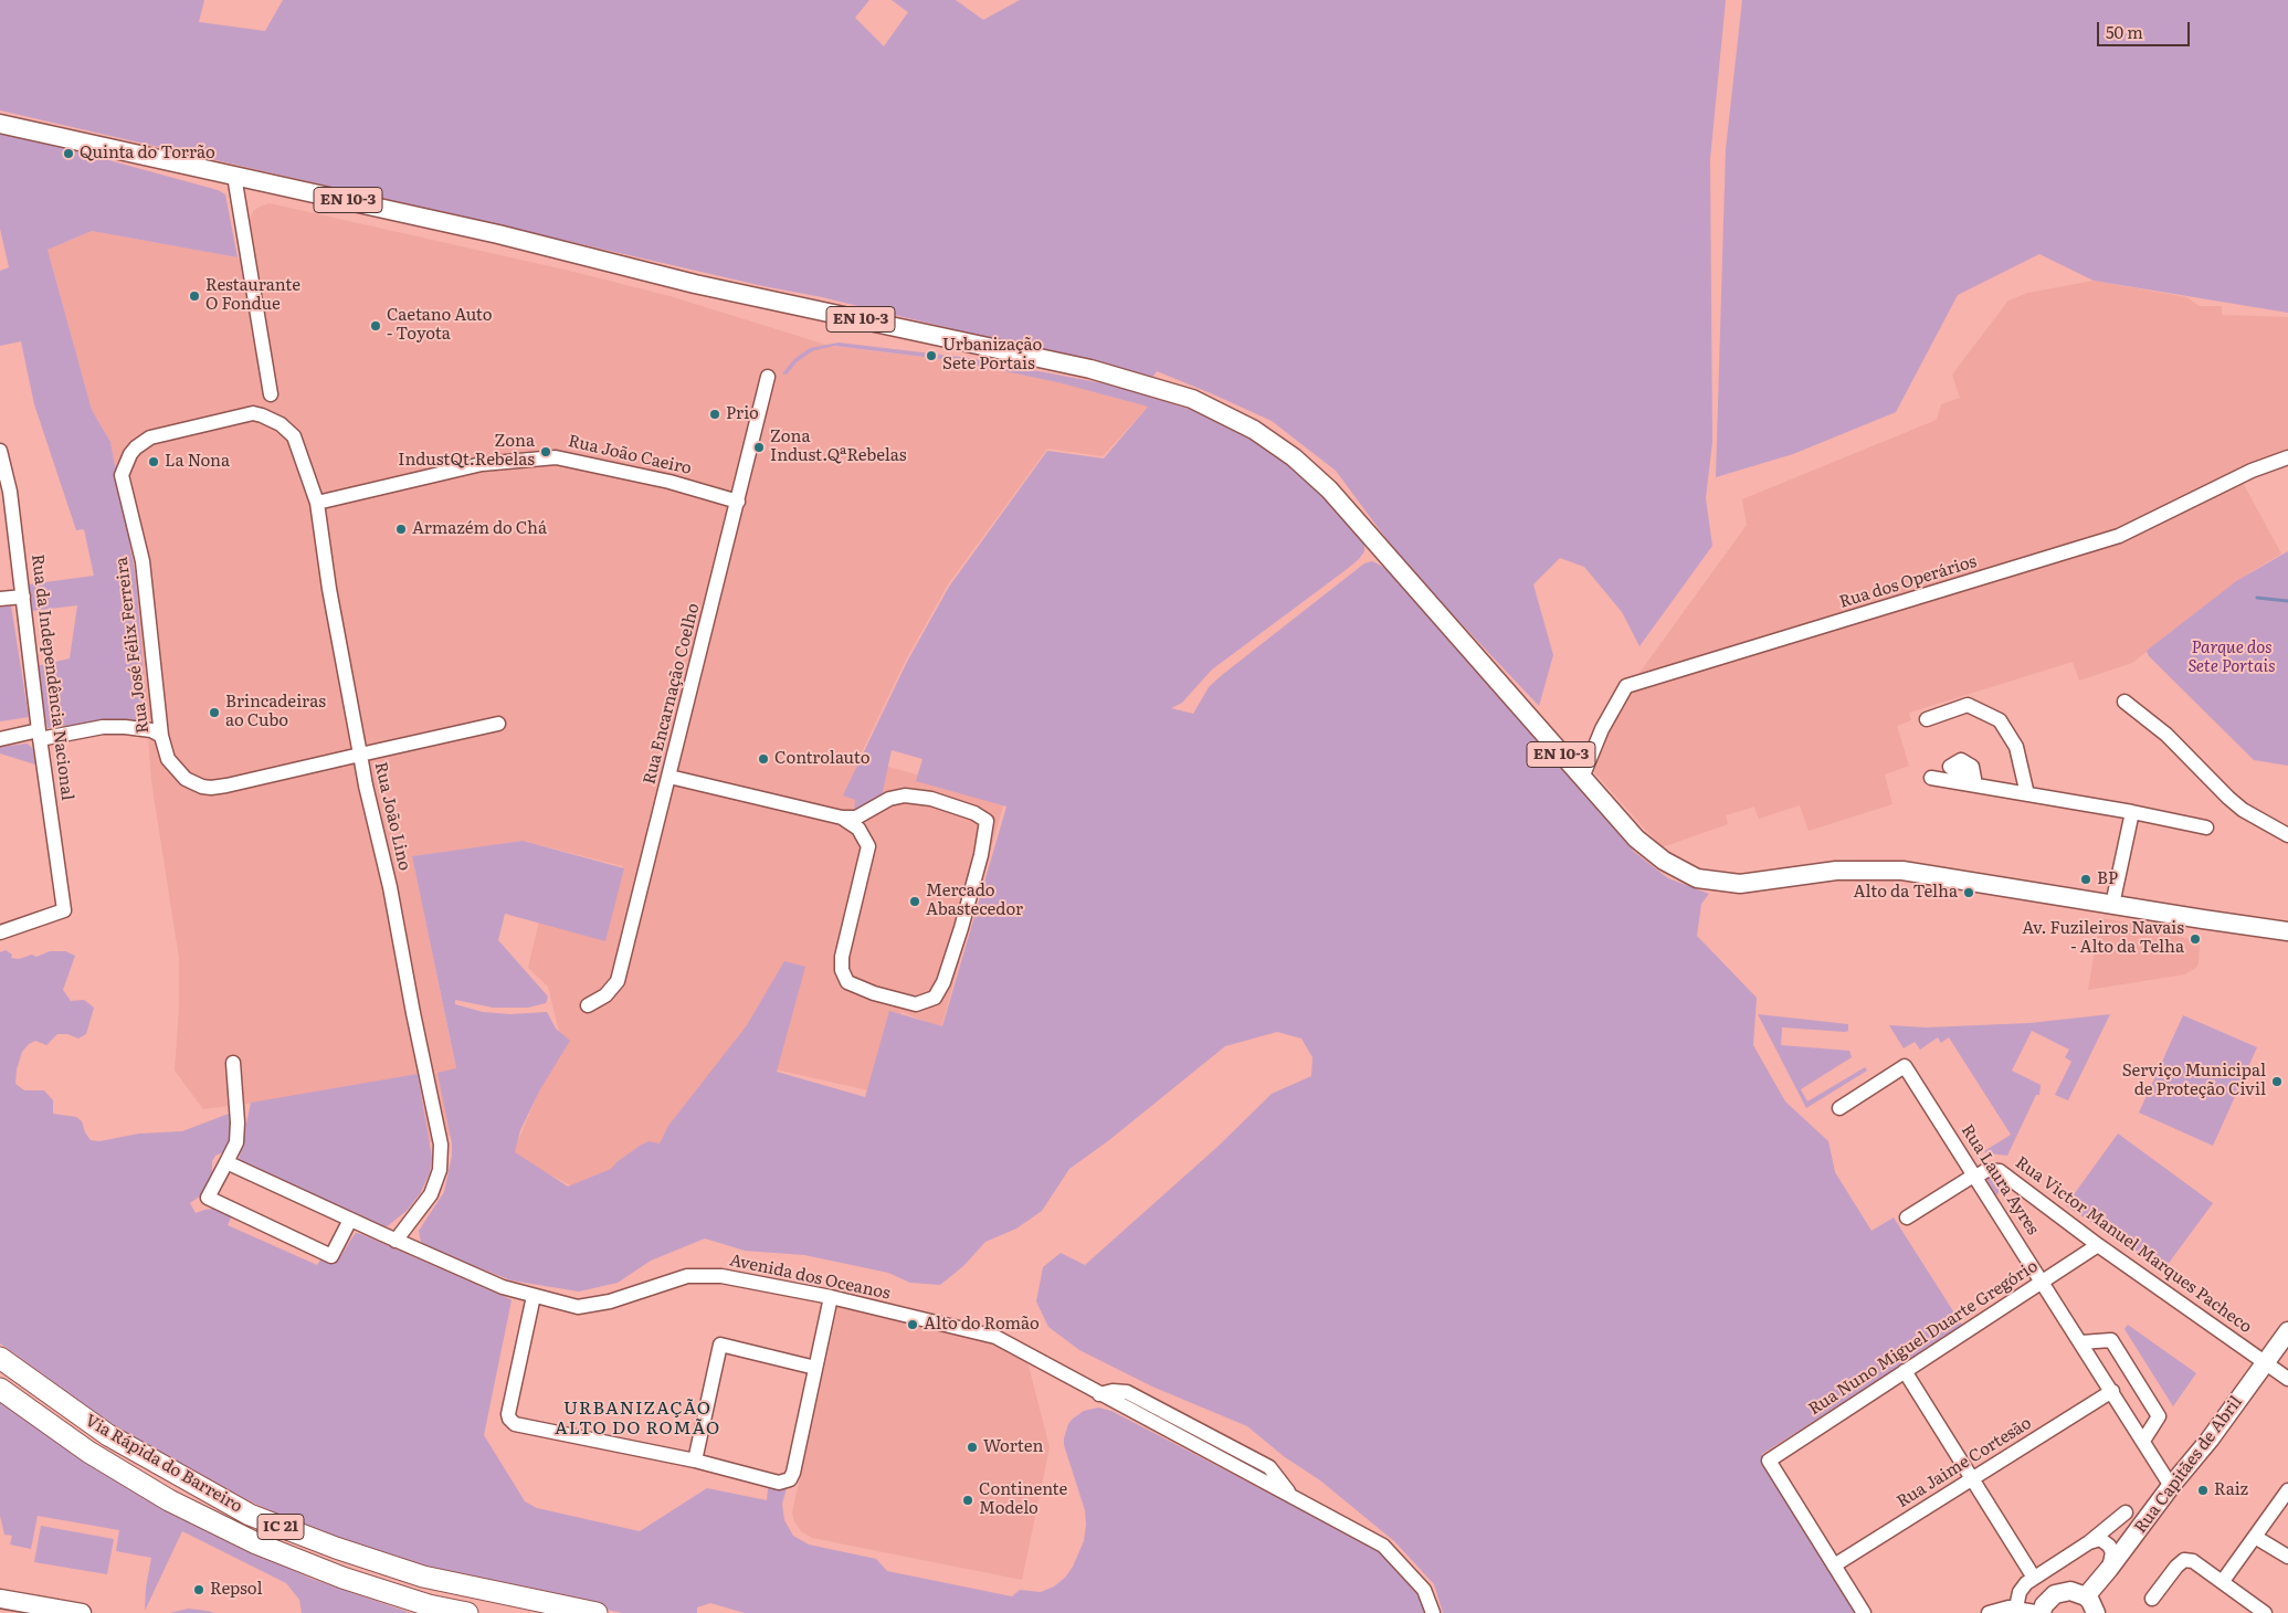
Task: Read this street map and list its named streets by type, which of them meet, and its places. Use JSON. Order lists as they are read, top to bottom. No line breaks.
{"streets":{"highway":["Via Rápida do Barreiro","IC 21"],"main road":["EN 10-3","Rua Capitães de Abril"],"street":["Rua João Caeiro","Rua dos Operários","Rua José Félix Ferreira","Rua da Independência Nacional","Rua Encarnação Coelho","Rua João Lino","Rua Laura Ayres","Rua Victor Manuel Marques Pacheco","Avenida dos Oceanos","Rua Nuno Miguel Duarte Gregório","Rua Jaime Cortesão"]},"crossings":[["EN 10-3","Rua dos Operários"],["Rua João Caeiro","Rua Encarnação Coelho"],["Rua João Caeiro","Rua João Lino"],["Rua José Félix Ferreira","Rua João Lino"],["Rua João Lino","Avenida dos Oceanos"],["Rua Laura Ayres","Rua Victor Manuel Marques Pacheco"],["Rua Laura Ayres","Rua Nuno Miguel Duarte Gregório"],["Rua Laura Ayres","Rua Jaime Cortesão"],["Rua Laura Ayres","Rua Capitães de Abril"],["Rua Victor Manuel Marques Pacheco","Rua Nuno Miguel Duarte Gregório"],["Rua Victor Manuel Marques Pacheco","Rua Capitães de Abril"],["Rua Nuno Miguel Duarte Gregório","Rua Jaime Cortesão"]],"districts":["URBANIZAÇÃO ALTO DO ROMÃO"],"parks":["Parque dos Sete Portais"],"places":["Quinta do Torrão","Restaurante O Fondue","Caetano Auto - Toyota","Urbanização Sete Portais","Prio","Zona Indust.QªRebelas","Zona IndustQt.Rebelas","La Nona","Armazém do Chá","Brincadeiras ao Cubo","Controlauto","BP","Alto da Telha","Mercado Abastecedor","Av. Fuzileiros Navais - Alto da Telha","Serviço Municipal de Proteção Civil","Alto do Romão","Worten","Raiz","Continente Modelo","Repsol"],"scale_bar":"50 m"}
